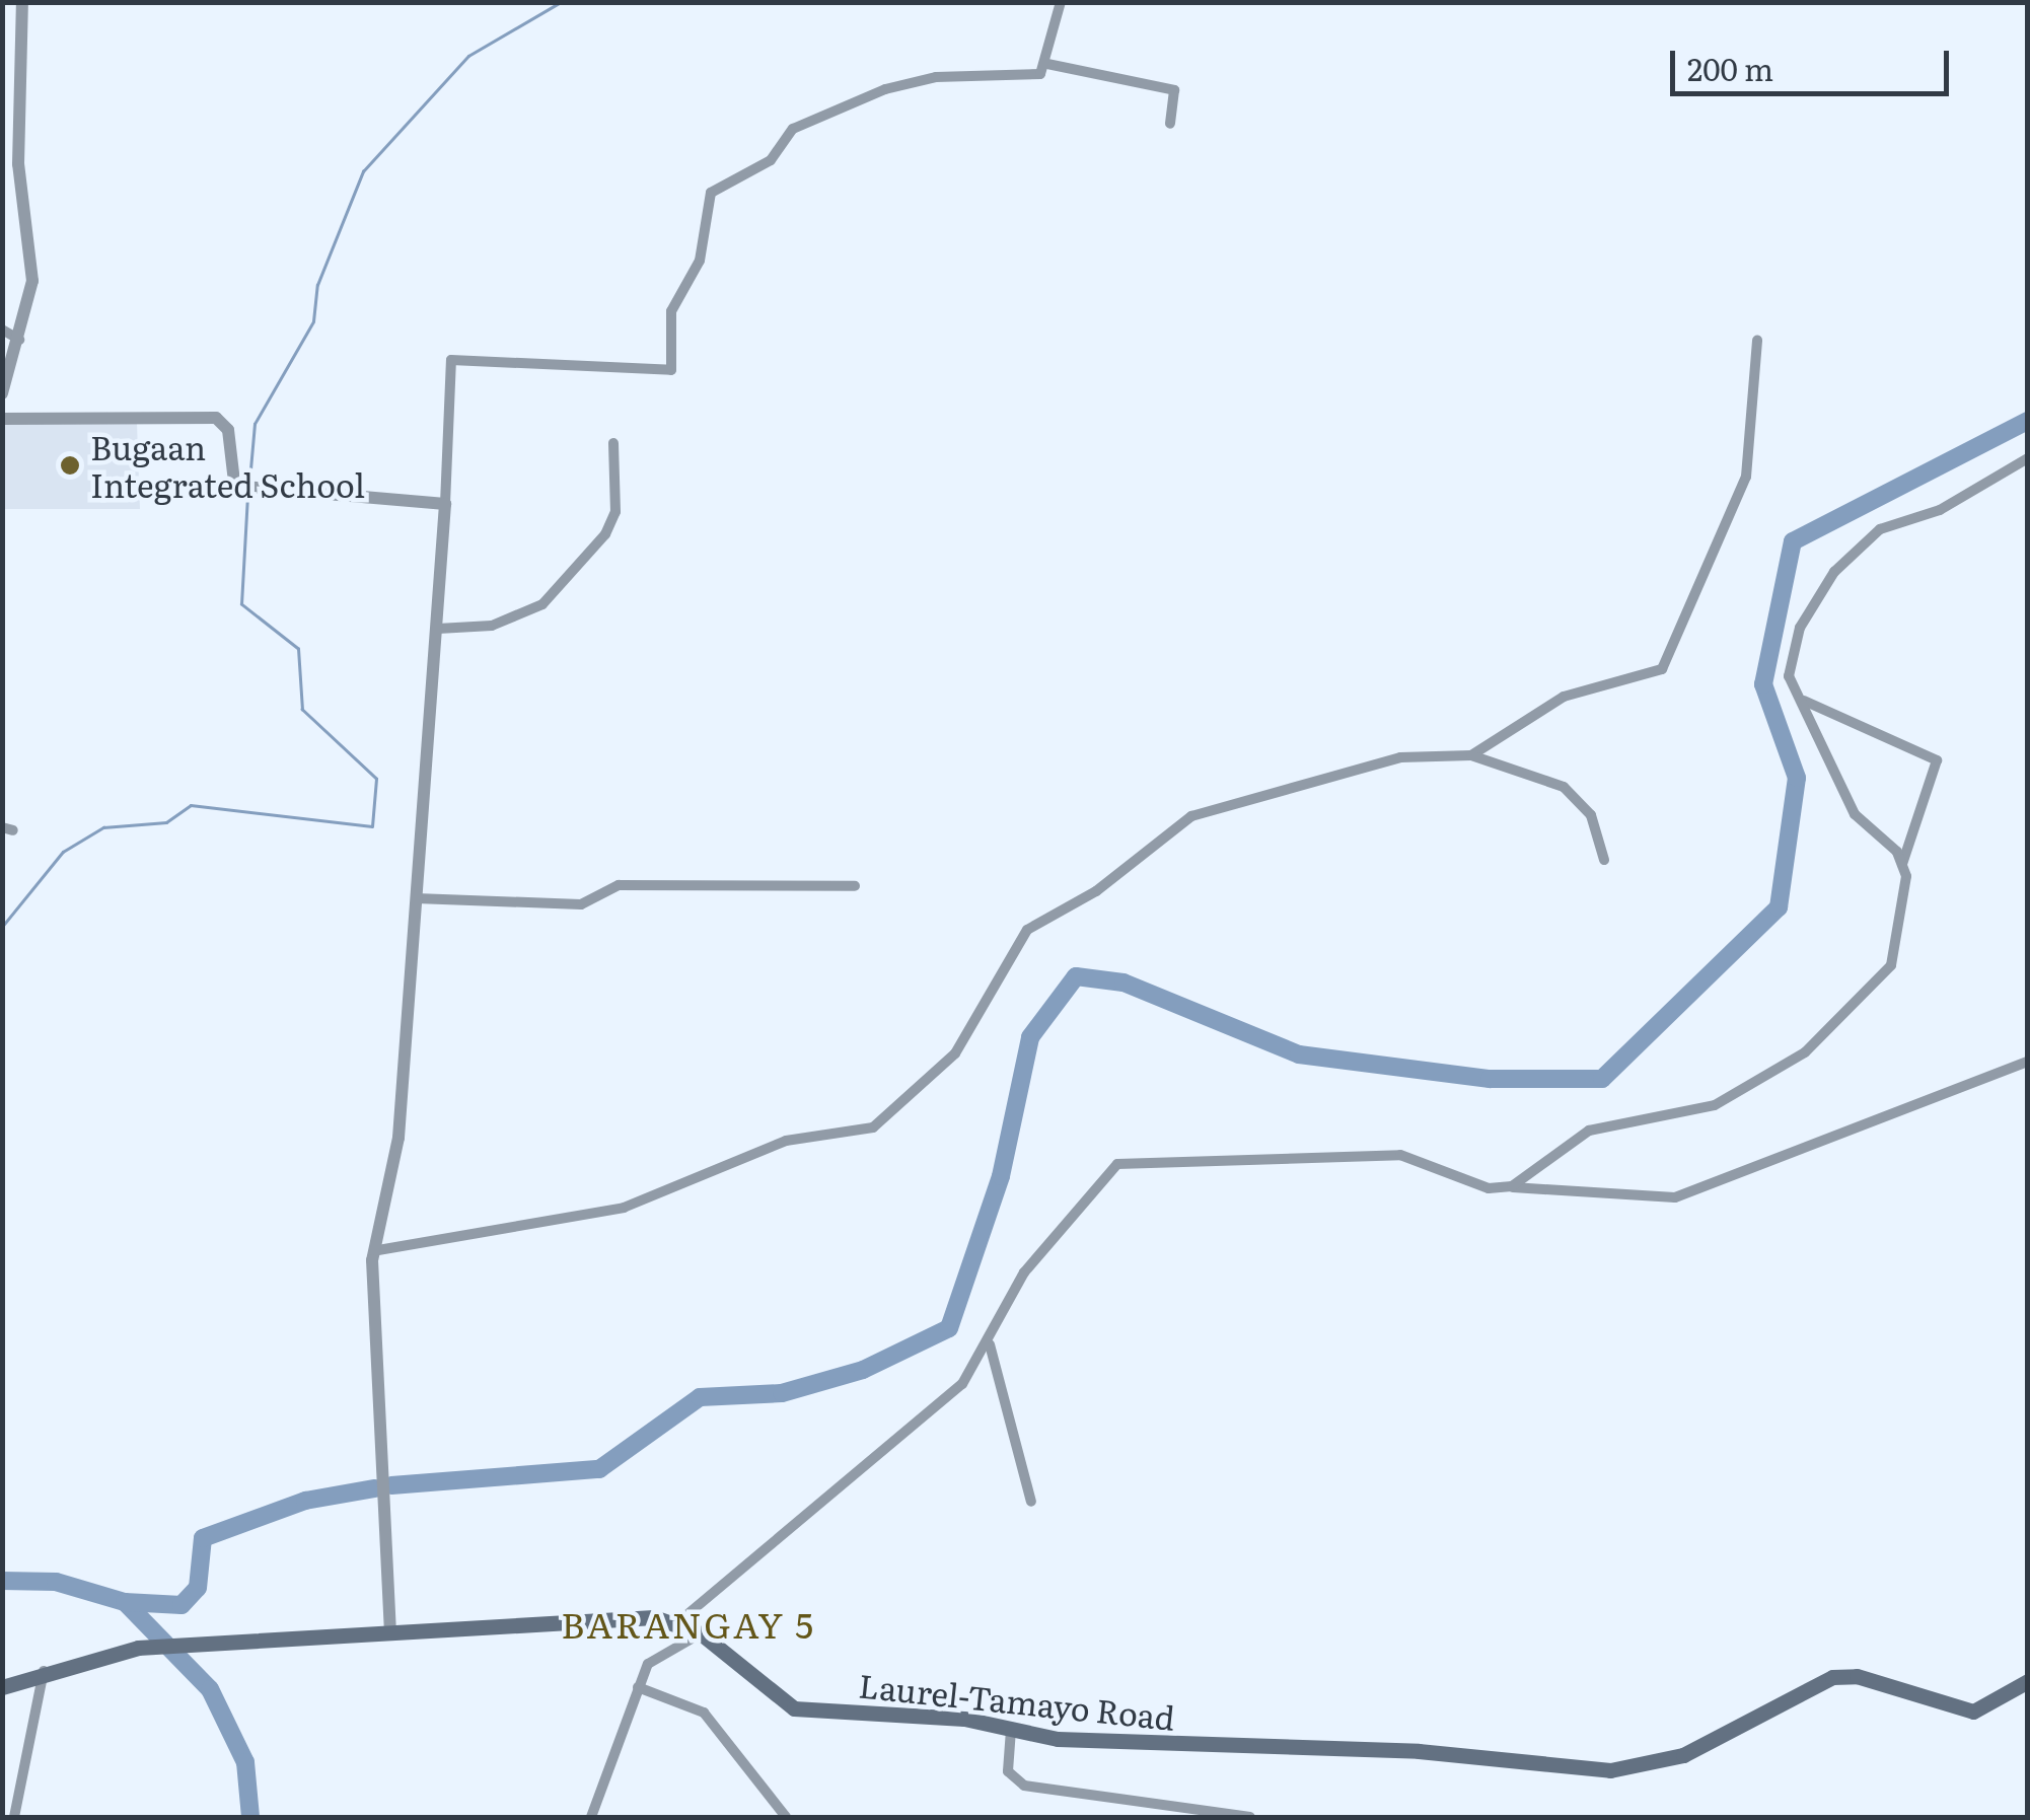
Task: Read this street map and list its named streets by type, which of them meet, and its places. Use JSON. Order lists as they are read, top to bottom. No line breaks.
{"streets":{"main road":["Laurel-Tamayo Road"]},"districts":["BARANGAY 5"],"places":["Bugaan Integrated School"],"scale_bar":"200 m"}
